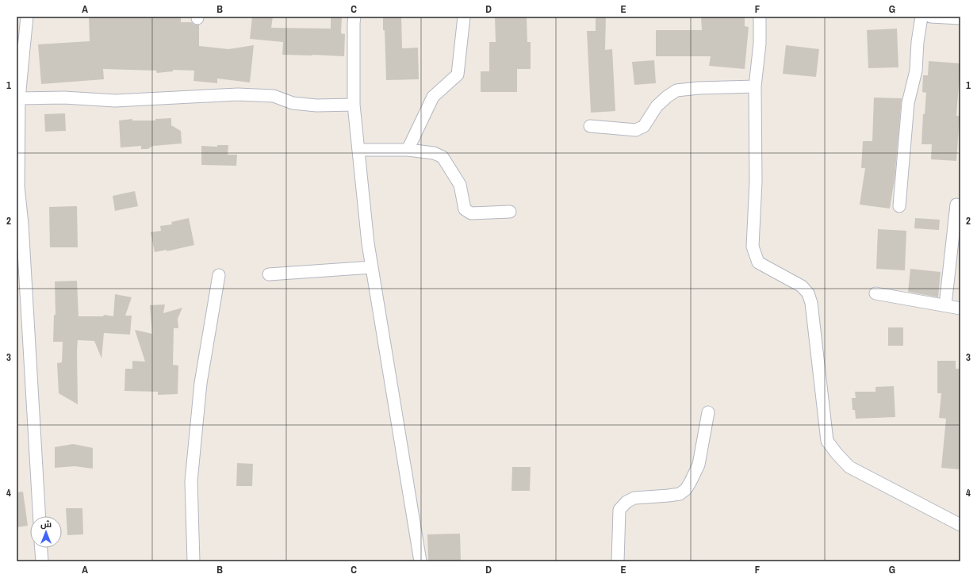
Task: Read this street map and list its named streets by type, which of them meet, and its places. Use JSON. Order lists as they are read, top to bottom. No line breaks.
{"north":"top","grid":{"columns":["A","B","C","D","E","F","G"],"rows":["1","2","3","4"]}}
